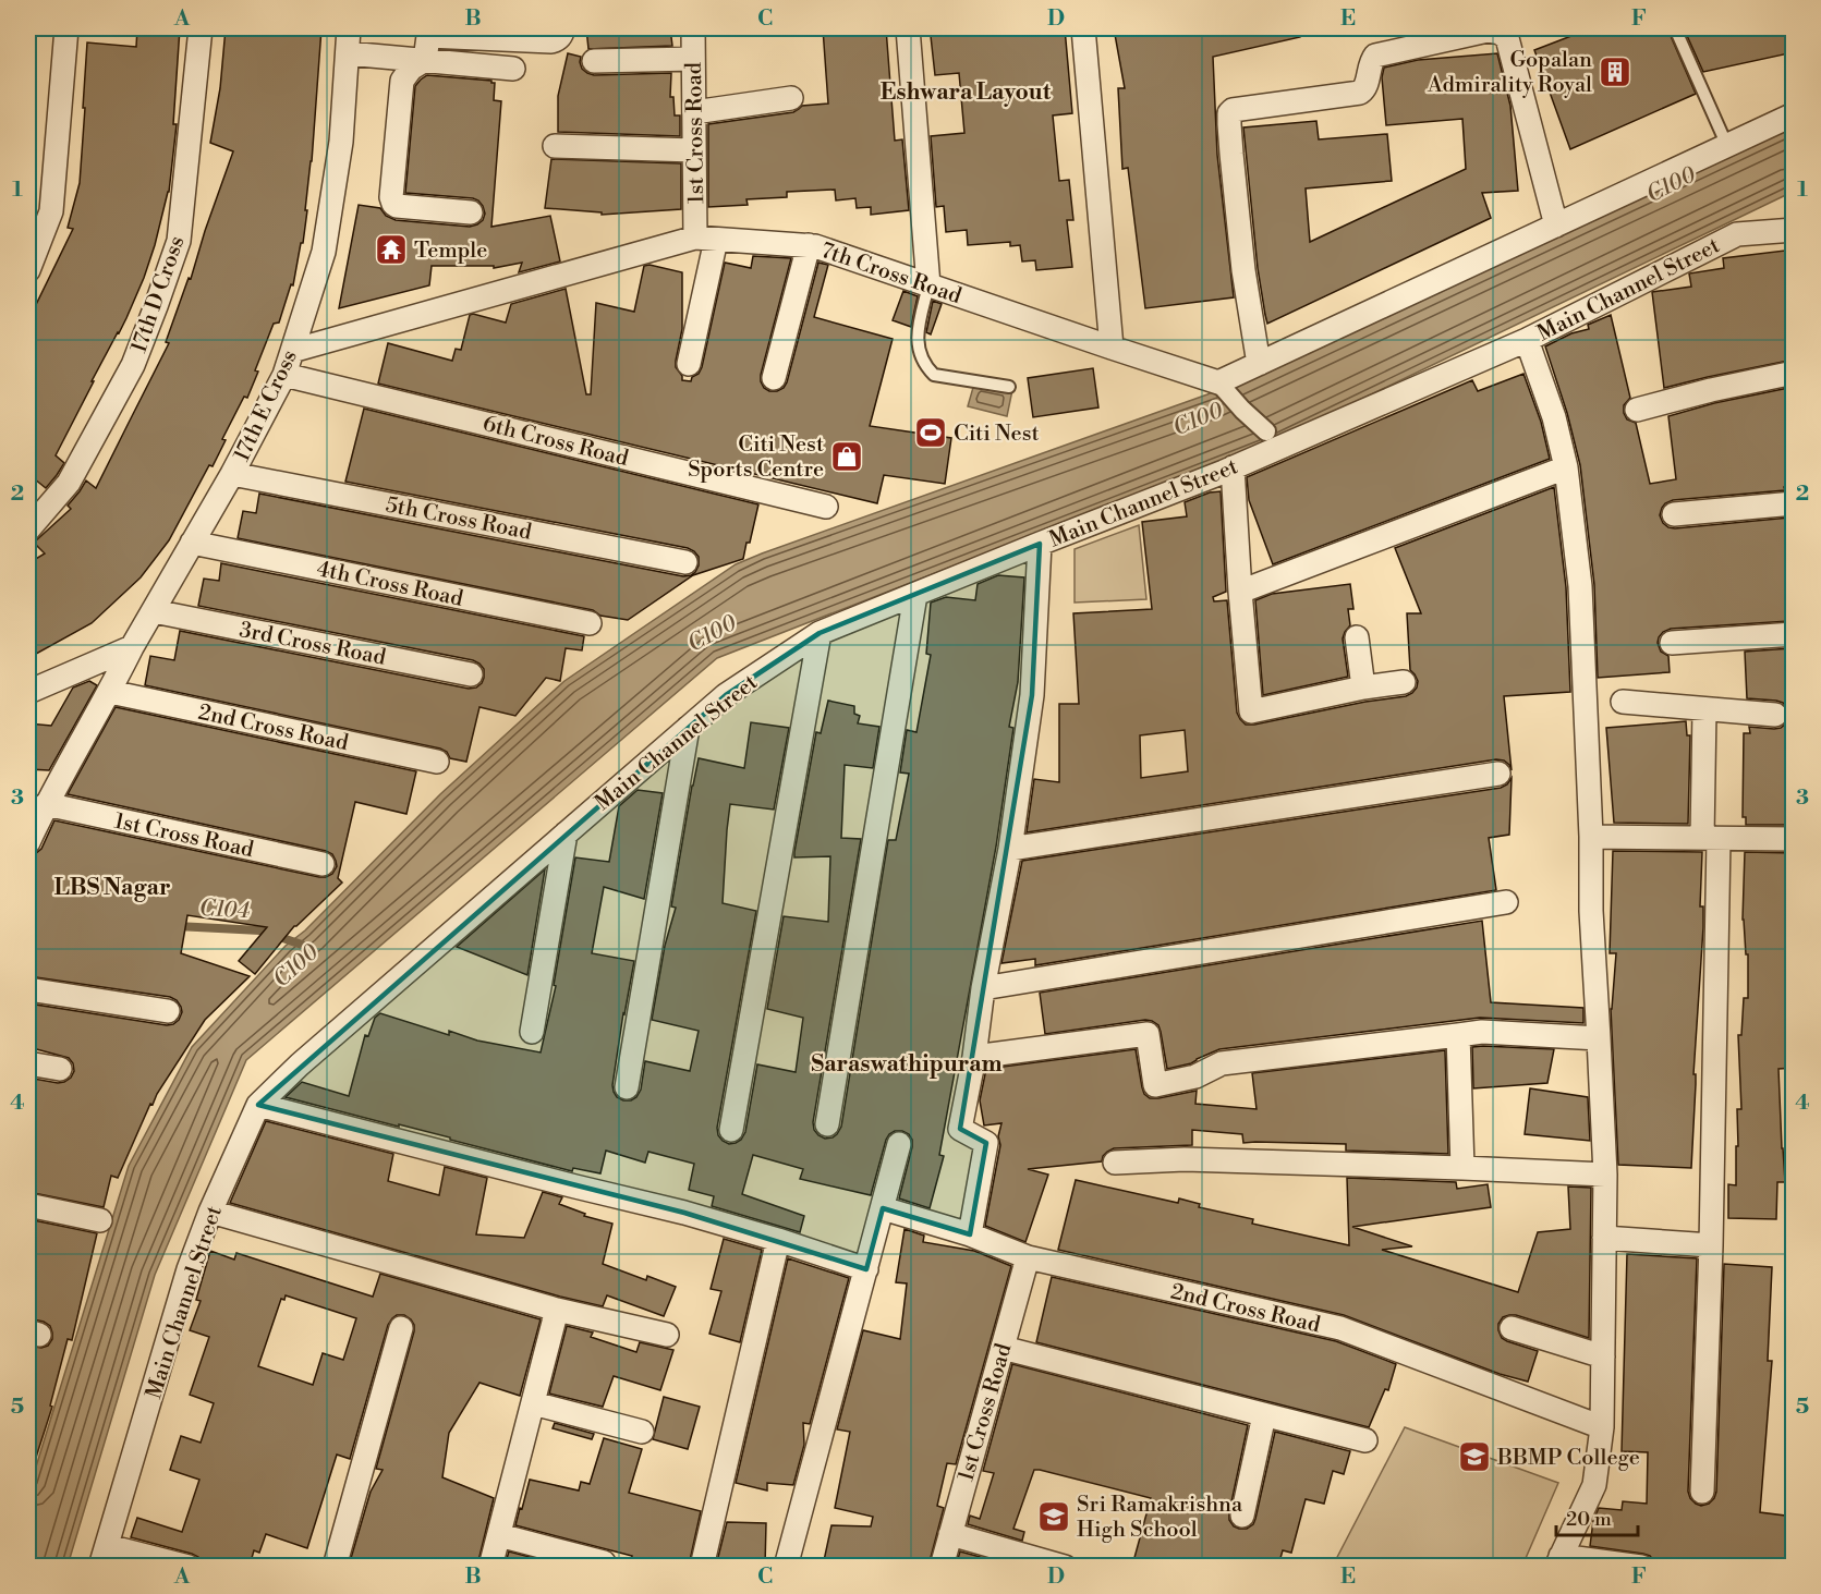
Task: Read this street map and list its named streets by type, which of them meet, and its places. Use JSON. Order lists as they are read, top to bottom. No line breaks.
{"streets":{"street":["1st Cross Road","7th Cross Road","Main Channel Street","17th D Cross","17th E Cross","6th Cross Road","5th Cross Road","4th Cross Road","3rd Cross Road","2nd Cross Road"]},"crossings":[["1st Cross Road","7th Cross Road"],["1st Cross Road","17th E Cross"],["1st Cross Road","2nd Cross Road"],["7th Cross Road","17th E Cross"],["17th E Cross","6th Cross Road"],["17th E Cross","5th Cross Road"],["17th E Cross","4th Cross Road"],["17th E Cross","3rd Cross Road"],["17th E Cross","2nd Cross Road"]],"districts":["Eshwara Layout","LBS Nagar","Saraswathipuram"],"water":["C100","C104"],"places":{"building":["Gopalan Admirality Royal"],"temple":["Temple"],"sports":["Citi Nest"],"shop":["Citi Nest Sports Centre"],"school or university":["BBMP College","Sri Ramakrishna High School"]},"scale_bar":"20 m","grid":{"columns":["A","B","C","D","E","F"],"rows":["1","2","3","4","5"]}}
